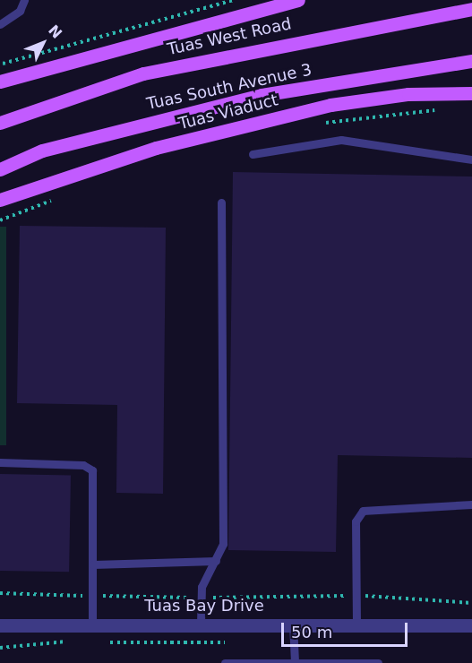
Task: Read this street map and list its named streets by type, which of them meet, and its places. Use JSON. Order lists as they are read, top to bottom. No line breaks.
{"streets":{"main road":["Tuas West Road","Tuas South Avenue 3","Tuas Viaduct"],"street":["Tuas Bay Drive"]},"scale_bar":"50 m","north":"top right"}
